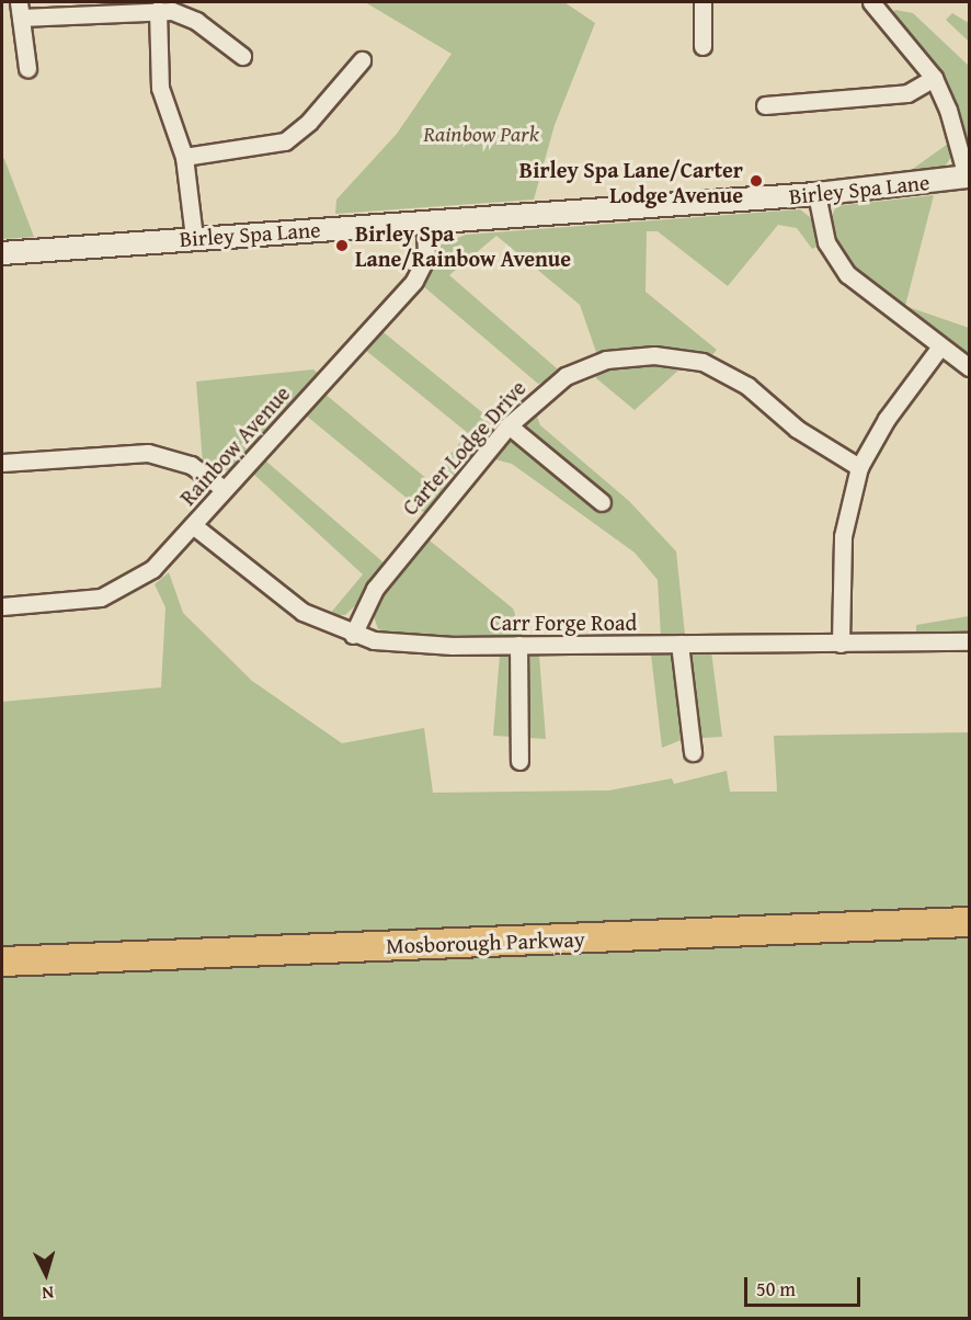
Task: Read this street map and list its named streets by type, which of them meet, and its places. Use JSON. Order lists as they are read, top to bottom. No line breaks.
{"streets":{"highway":["Mosborough Parkway"],"street":["Birley Spa Lane","Rainbow Avenue","Carter Lodge Drive","Carr Forge Road"]},"crossings":[["Birley Spa Lane","Rainbow Avenue"],["Rainbow Avenue","Carr Forge Road"],["Carter Lodge Drive","Carr Forge Road"]],"parks":["Rainbow Park"],"places":["Birley Spa Lane/Carter Lodge Avenue","Birley Spa Lane/Rainbow Avenue"],"scale_bar":"50 m","north":"bottom"}
